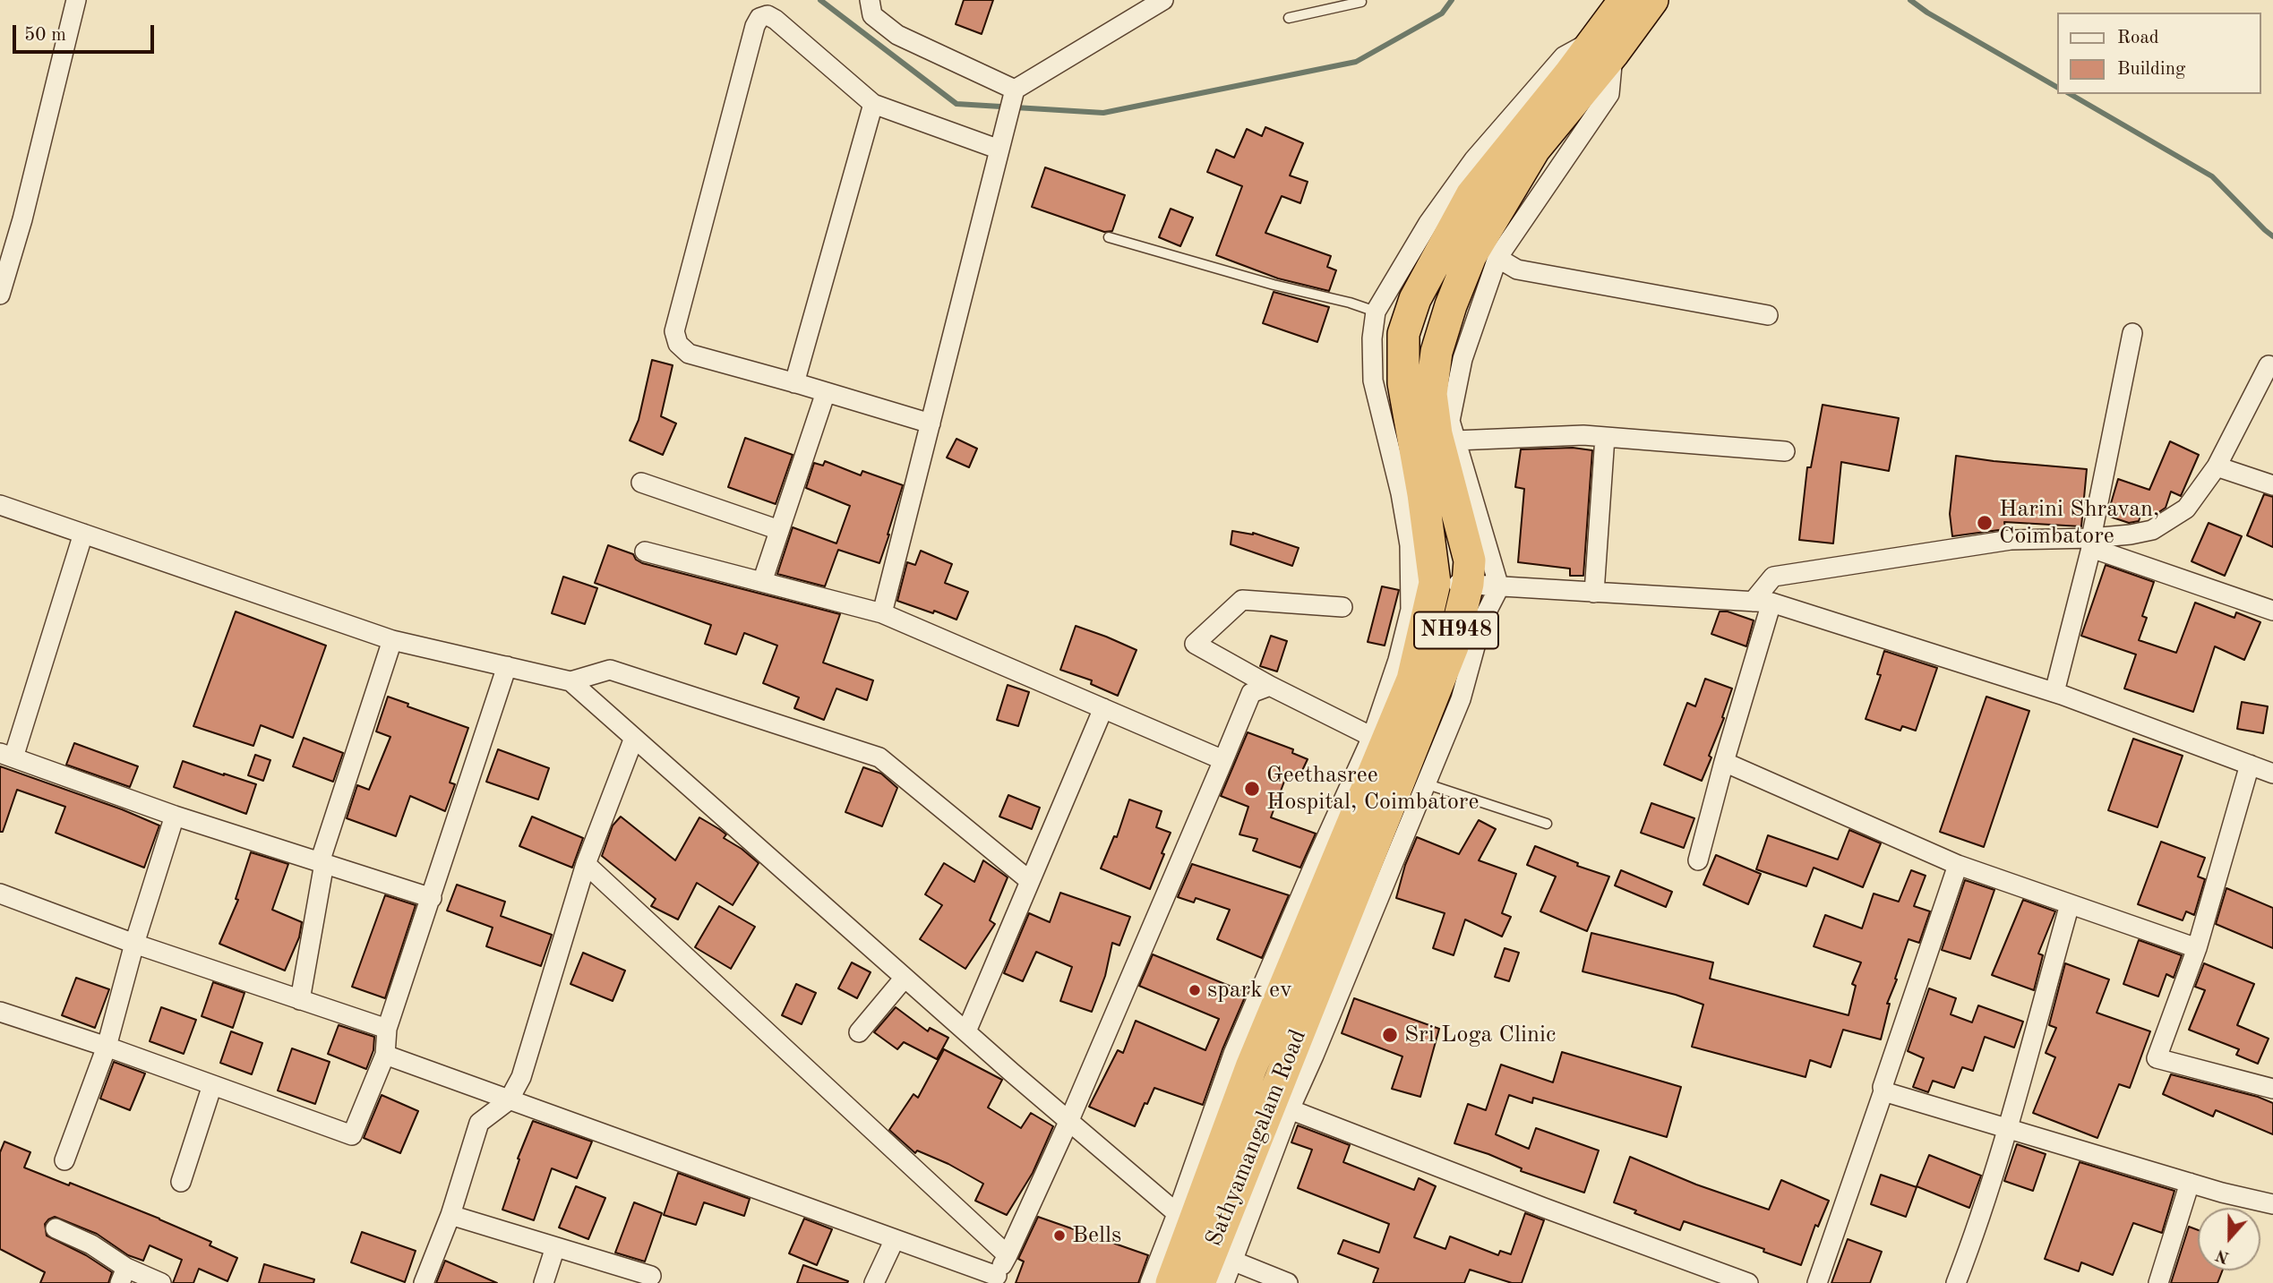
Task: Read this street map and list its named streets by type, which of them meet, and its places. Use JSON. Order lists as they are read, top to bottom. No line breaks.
{"streets":{"highway":["NH948","Sathyamangalam Road"]},"crossings":[["NH948","Sathyamangalam Road"]],"places":["Harini Shravan, Coimbatore","Geethasree Hospital, Coimbatore","spark ev","Sri Loga Clinic","Bells"],"legend":["Road","Building"],"scale_bar":"50 m","north":"bottom"}
